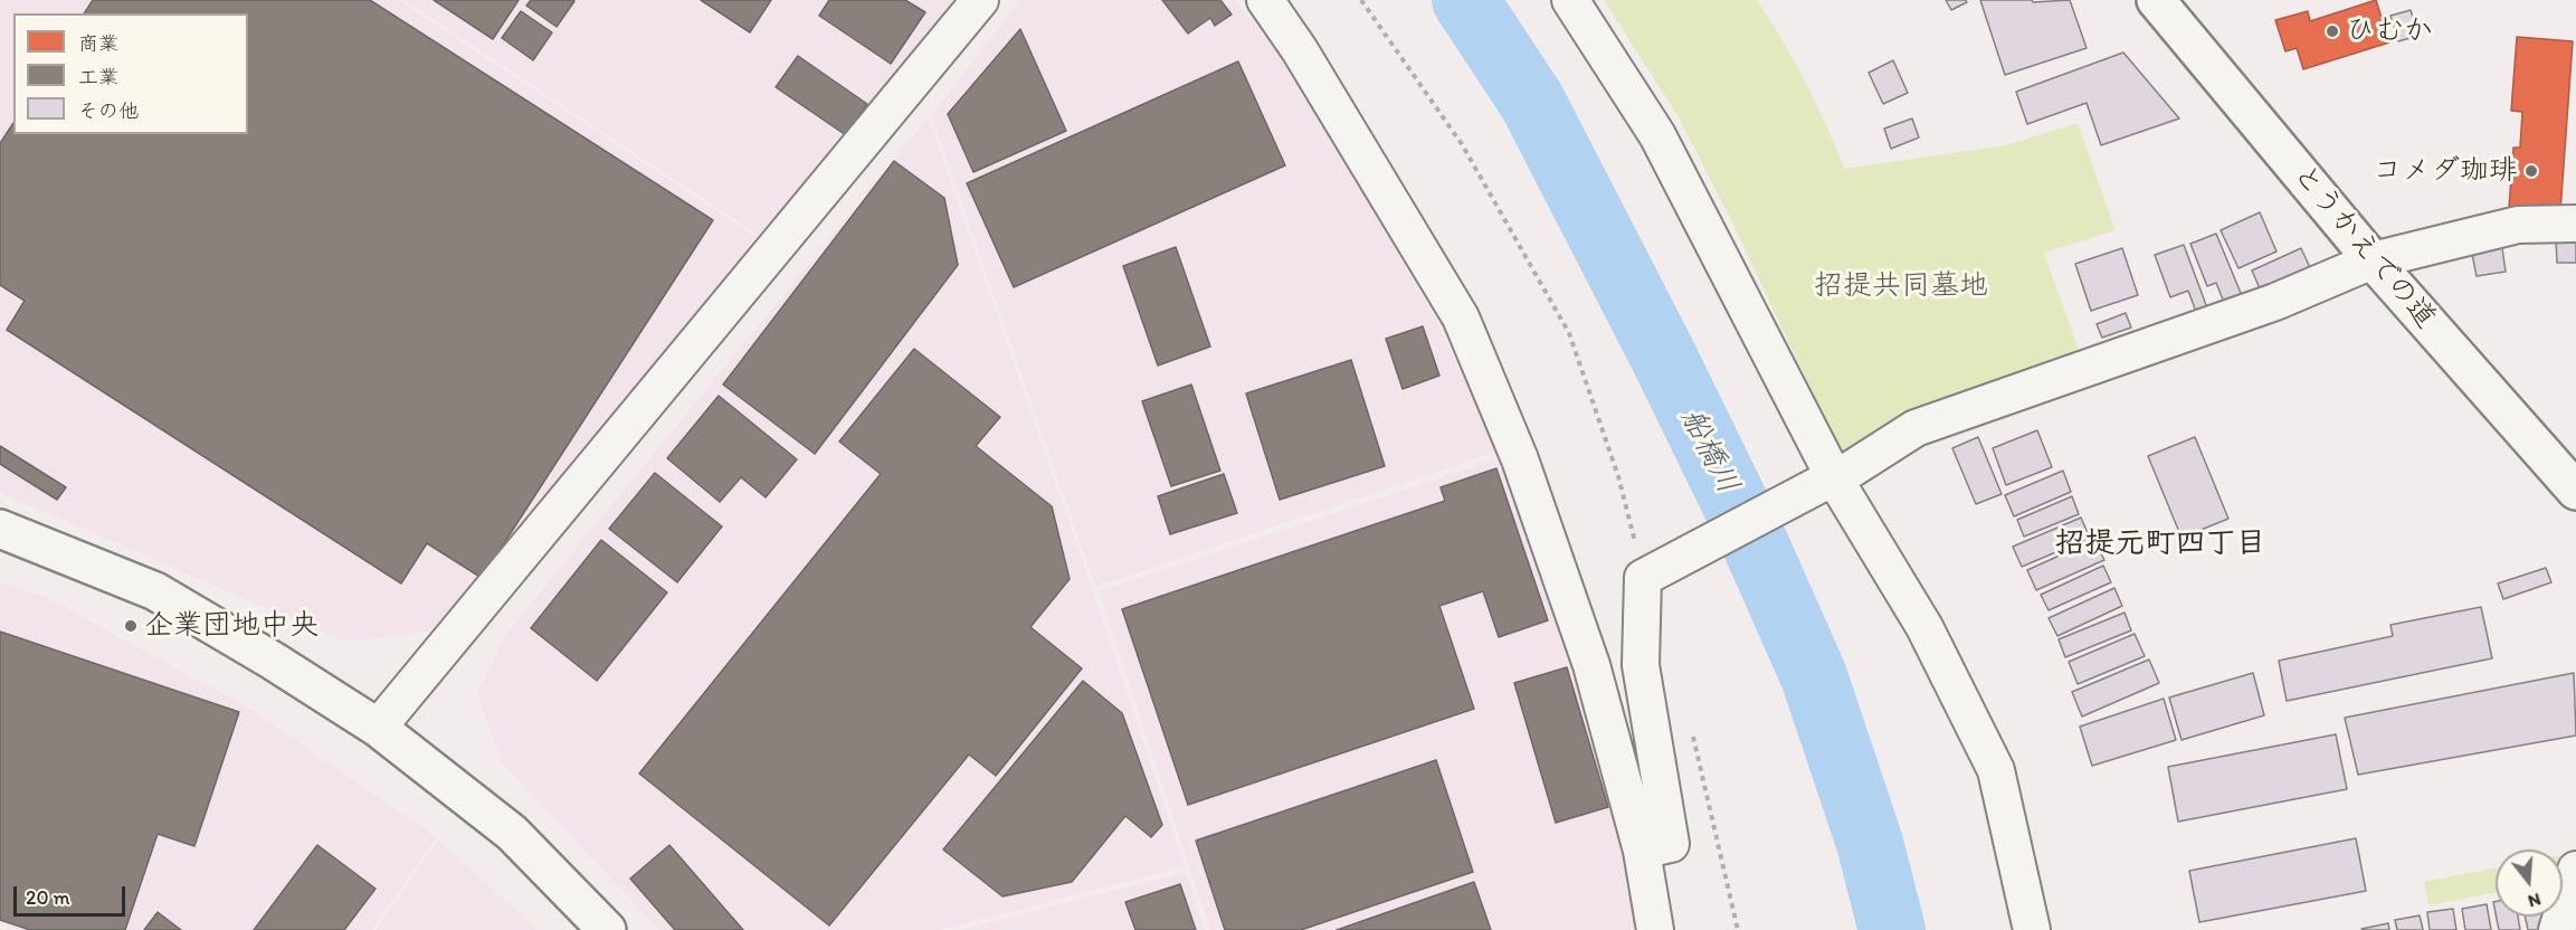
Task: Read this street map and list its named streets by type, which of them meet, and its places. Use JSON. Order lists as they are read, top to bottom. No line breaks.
{"streets":{"street":["とうかえでの道"]},"districts":["招提元町四丁目"],"water":["船橋川"],"parks":["招提共同墓地"],"places":["ひむか","コメダ珈琲","企業団地中央"],"legend":["商業","工業","その他"],"scale_bar":"20 m","north":"bottom"}
